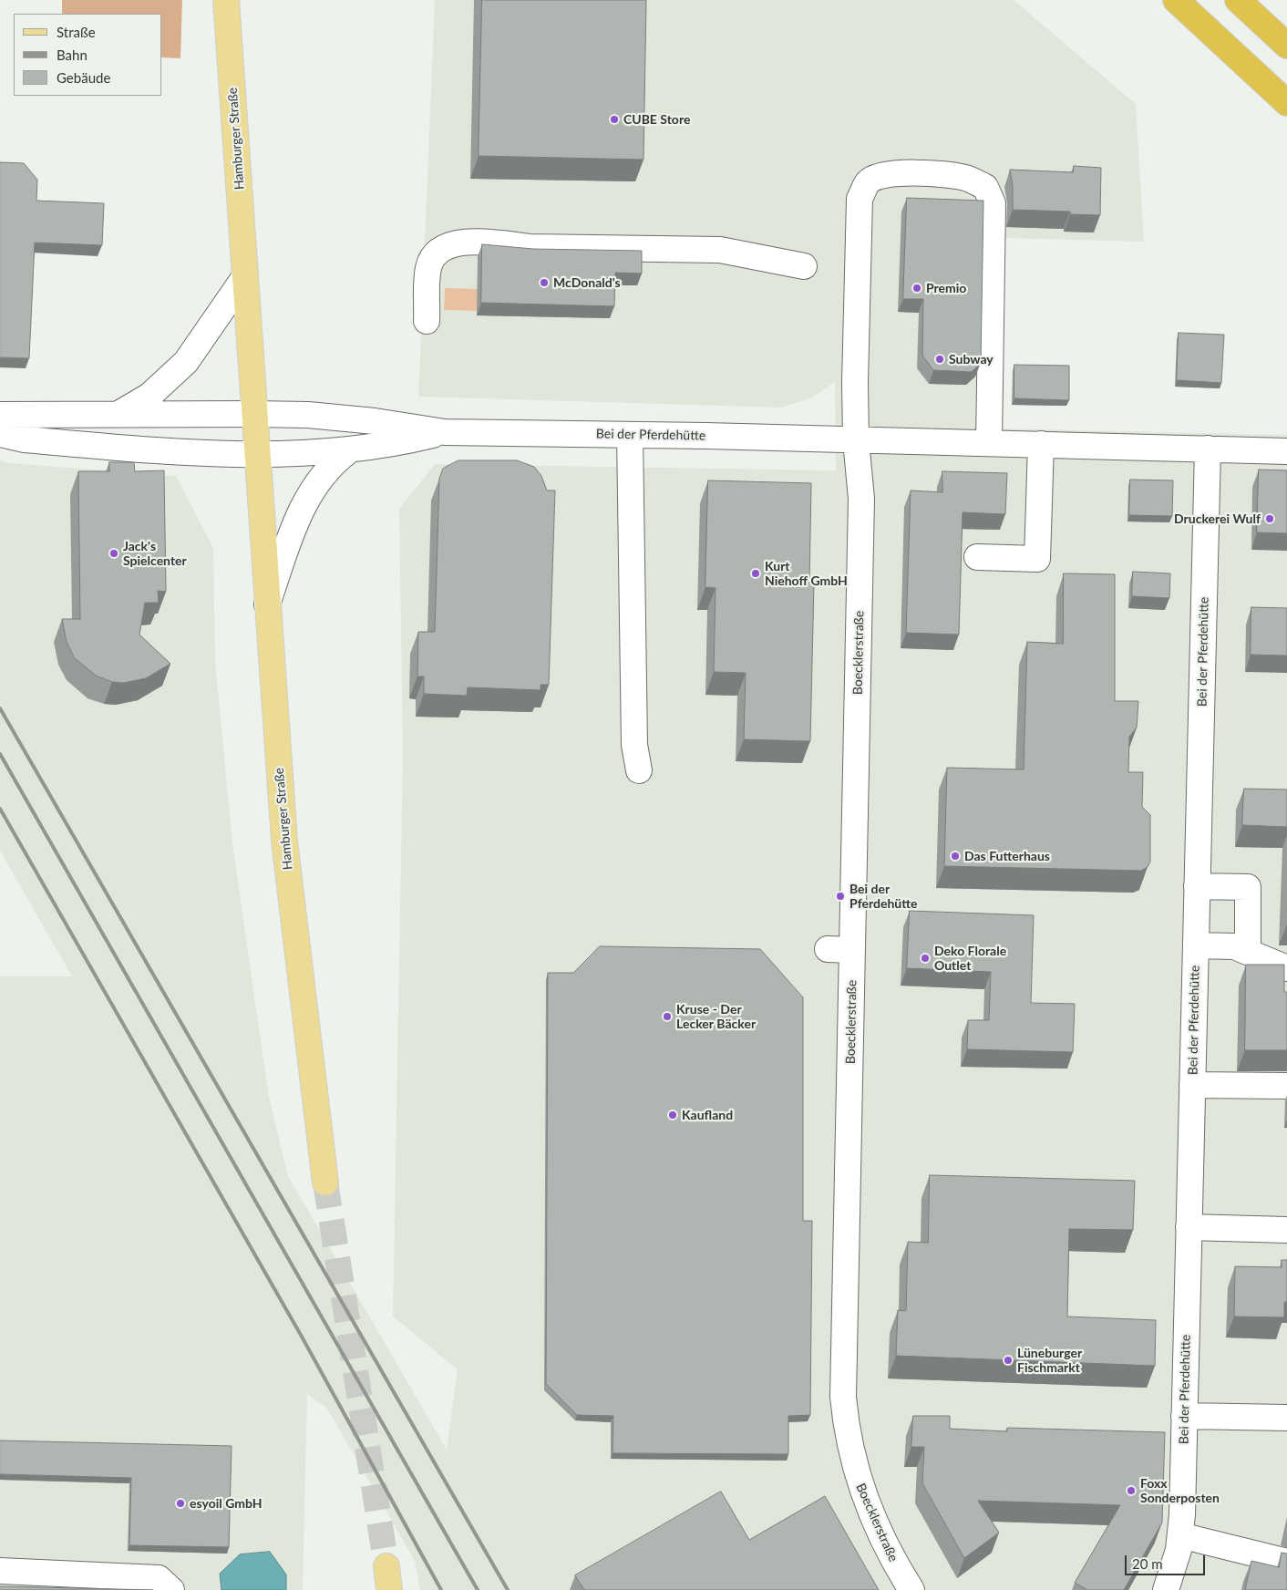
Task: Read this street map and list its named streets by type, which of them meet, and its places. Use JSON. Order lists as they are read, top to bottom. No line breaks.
{"streets":{"main road":["Hamburger Straße"],"street":["Bei der Pferdehütte","Boecklerstraße"]},"crossings":[["Hamburger Straße","Bei der Pferdehütte"],["Bei der Pferdehütte","Boecklerstraße"]],"places":["CUBE Store","McDonald's","Premio","Subway","Druckerei Wulf","Jack's Spielcenter","Kurt Niehoff GmbH","Das Futterhaus","Bei der Pferdehütte","Deko Florale Outlet","Kruse - Der Lecker Bäcker","Kaufland","Lüneburger Fischmarkt","Foxx Sonderposten","esyoil GmbH"],"legend":["Straße","Bahn","Gebäude"],"scale_bar":"20 m"}
